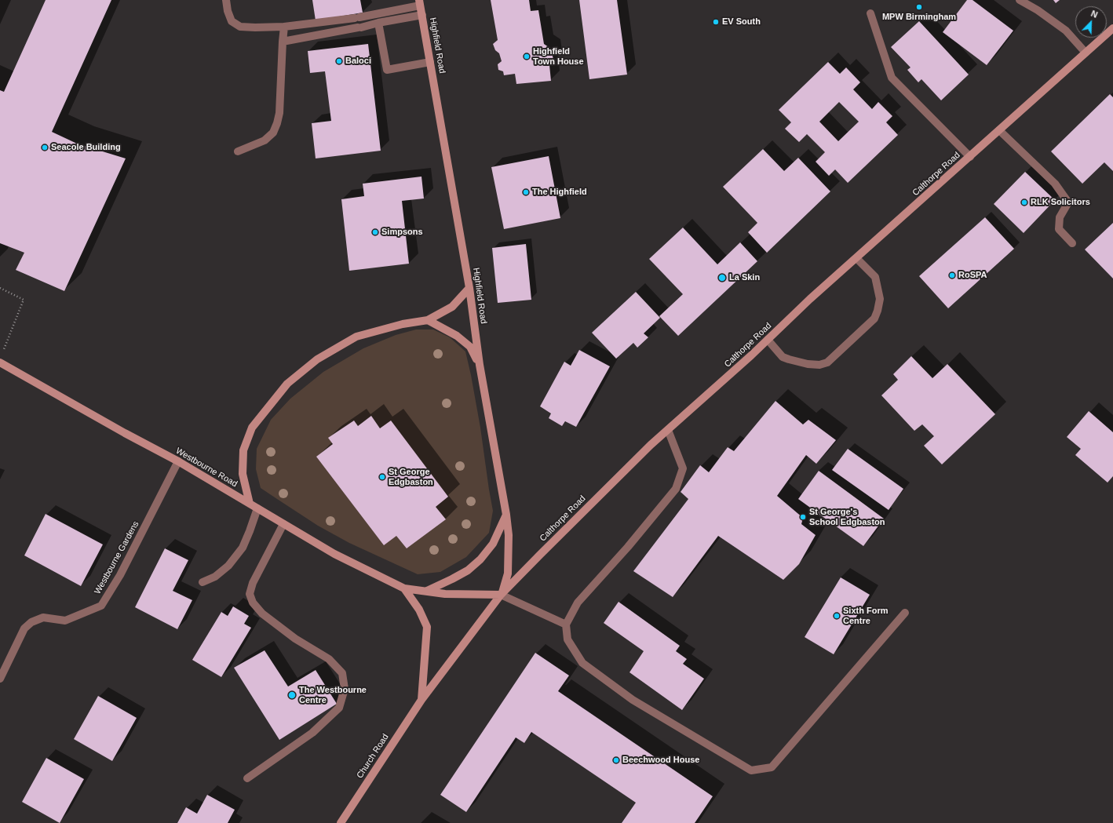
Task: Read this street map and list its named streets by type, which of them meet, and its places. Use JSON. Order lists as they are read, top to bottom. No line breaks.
{"streets":{"main road":["Highfield Road","Calthorpe Road","Westbourne Road","Church Road"],"street":["Westbourne Gardens"]},"crossings":[["Highfield Road","Calthorpe Road"],["Calthorpe Road","Church Road"],["Westbourne Road","Westbourne Gardens"]],"places":["MPW Birmingham","EV South","Highfield Town House","Baloci","Seacole Building","The Highfield","RLK Solicitors","Simpsons","RoSPA","La Skin","St George Edgbaston","St George's School Edgbaston","Sixth Form Centre","The Westbourne Centre","Beechwood House"],"north":"top right"}
